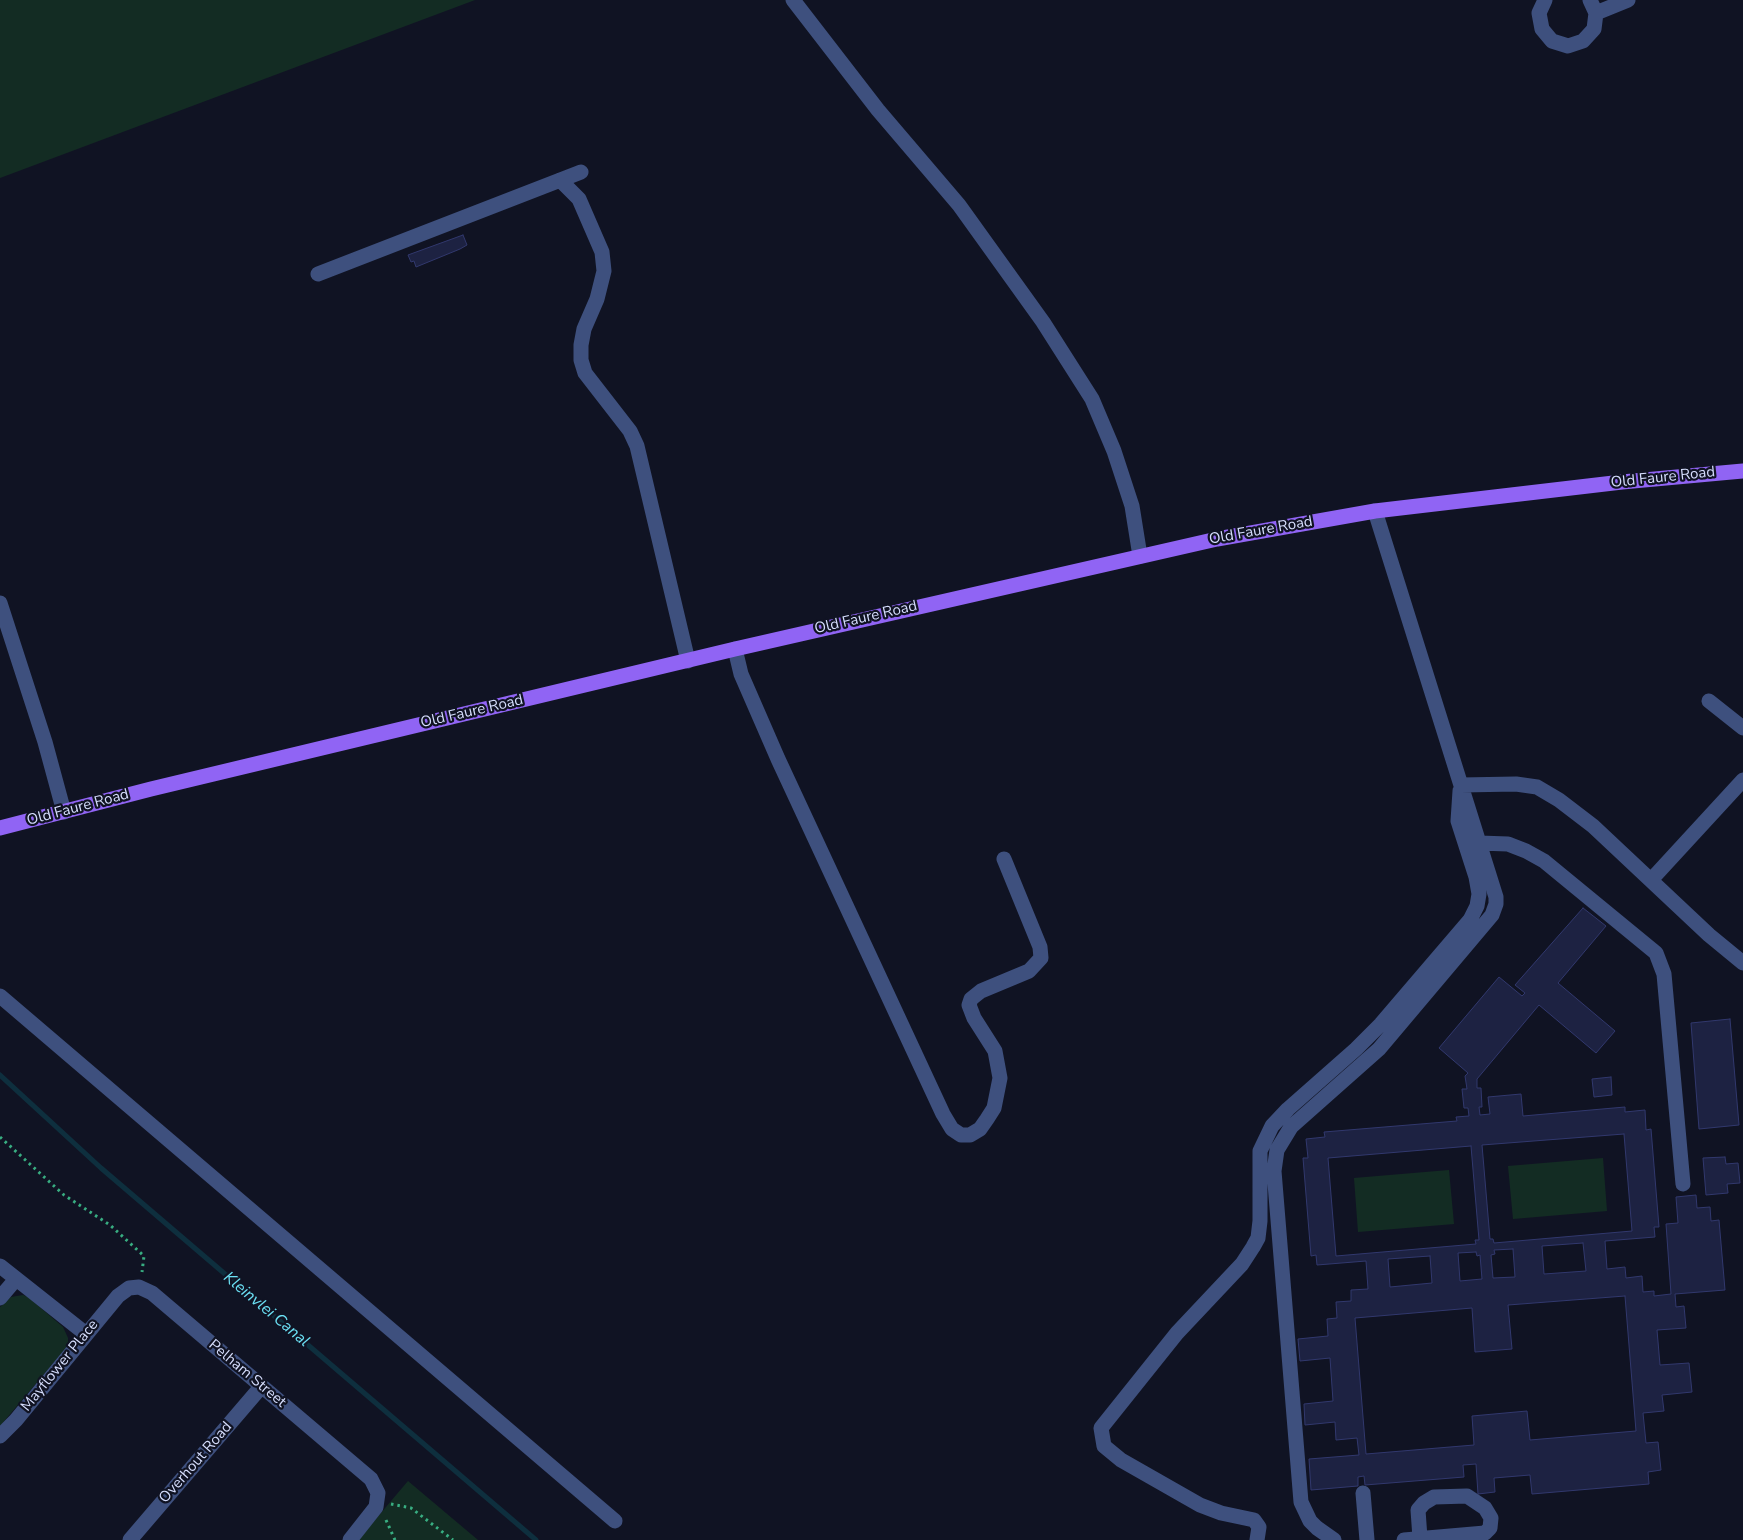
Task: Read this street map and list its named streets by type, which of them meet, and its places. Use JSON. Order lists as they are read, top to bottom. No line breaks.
{"streets":{"main road":["Old Faure Road"],"street":["Mayflower Place","Pelham Street","Overhout Road"]},"crossings":[["Mayflower Place","Pelham Street"],["Pelham Street","Overhout Road"]],"water":["Kleinvlei Canal"]}
